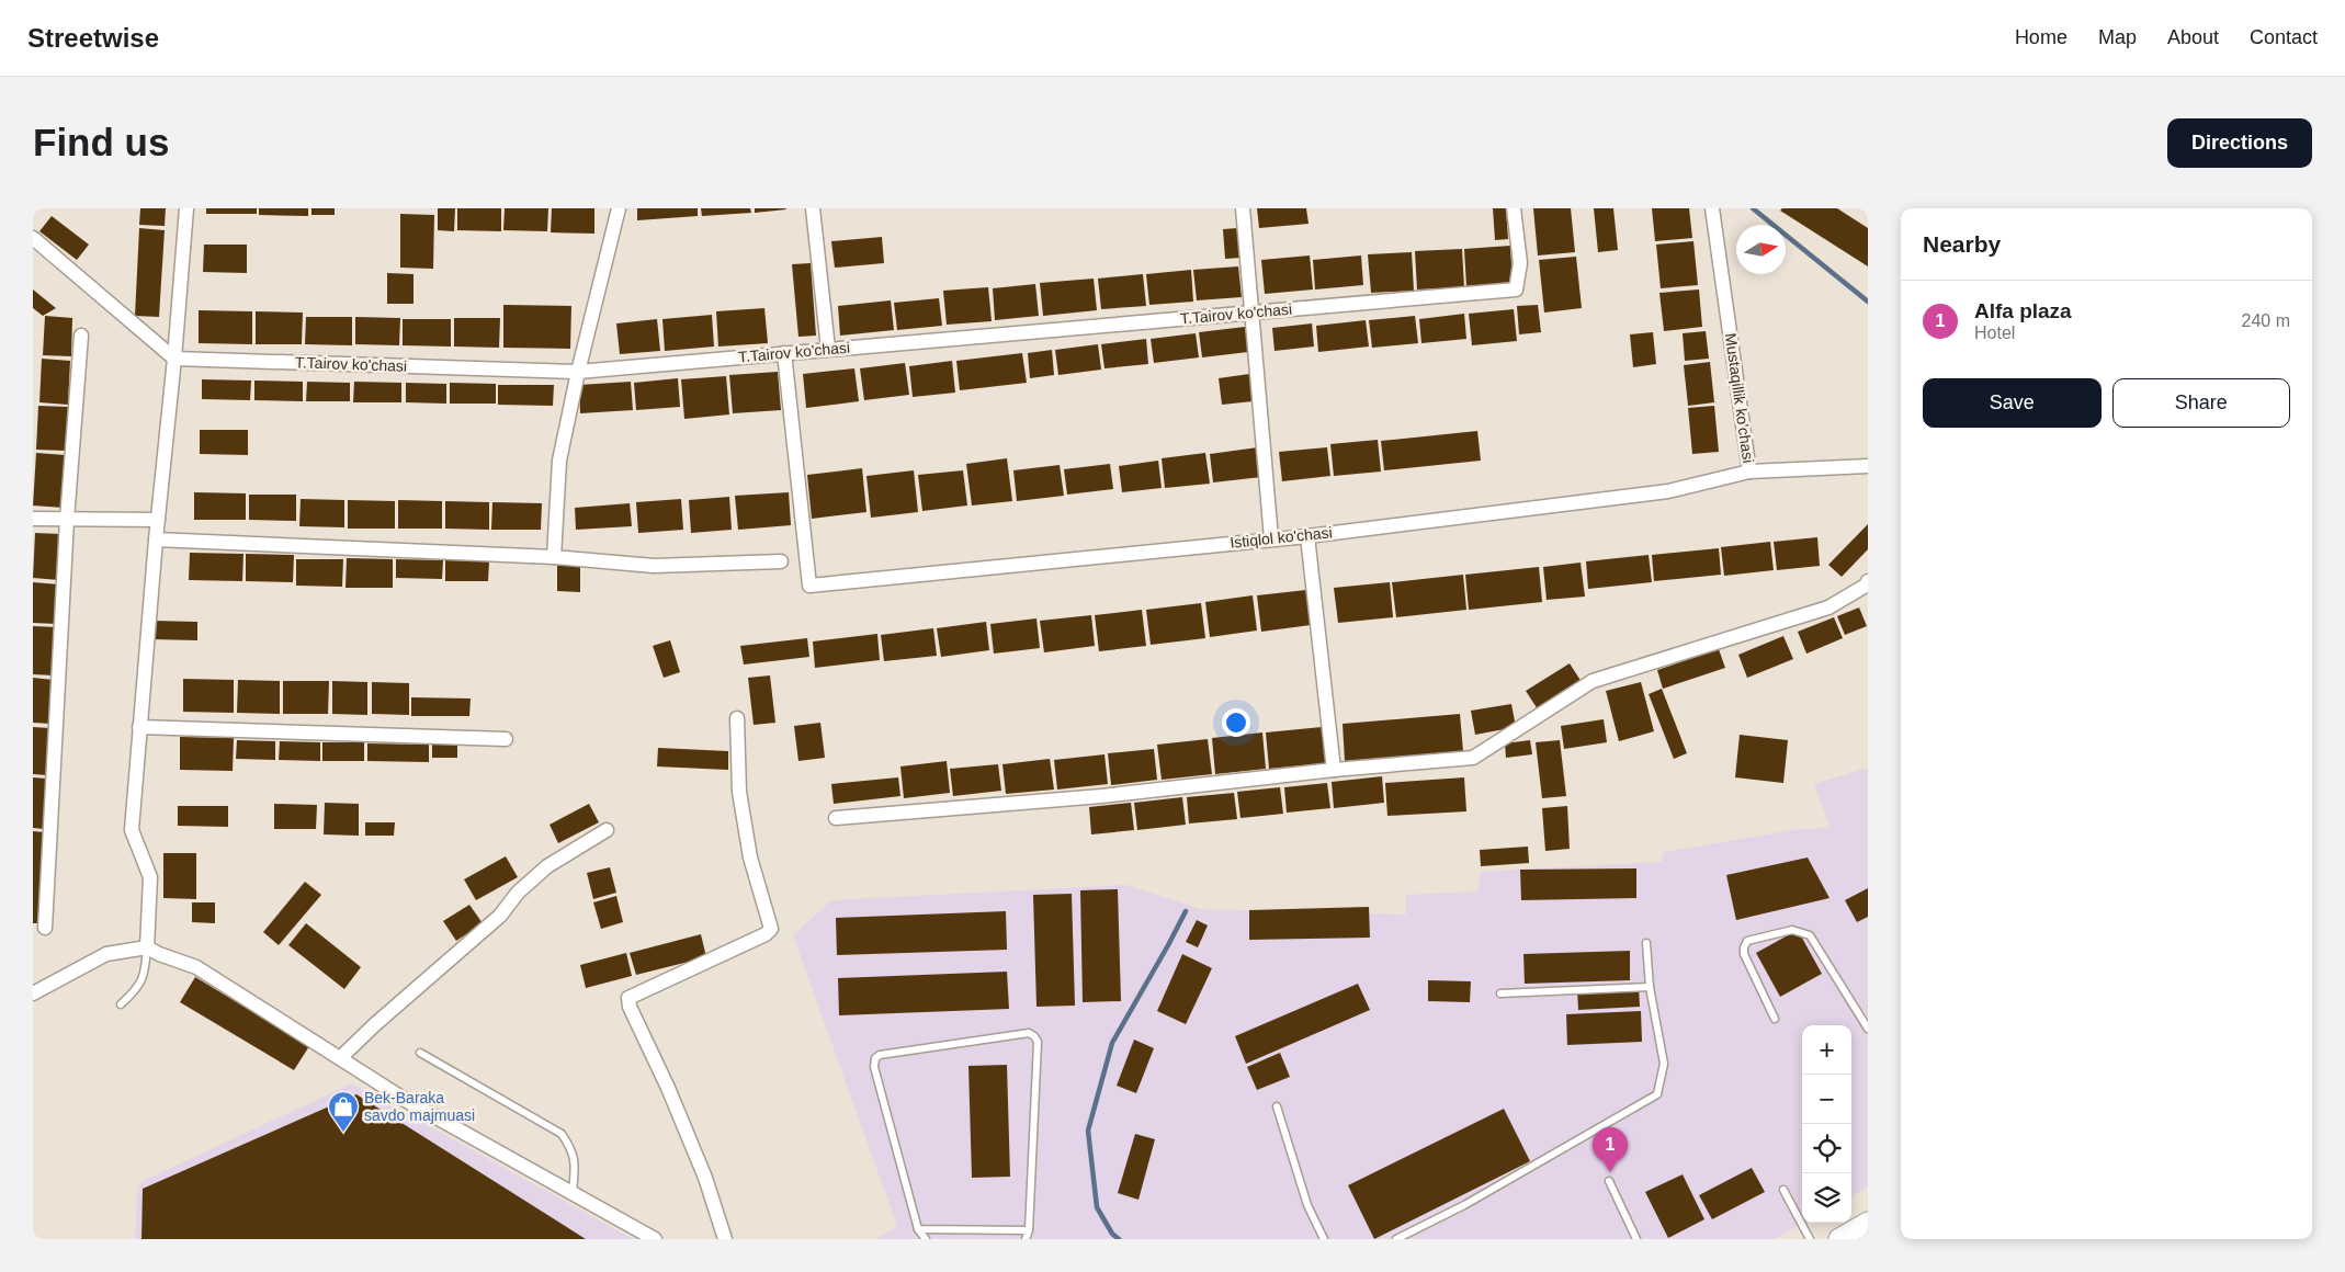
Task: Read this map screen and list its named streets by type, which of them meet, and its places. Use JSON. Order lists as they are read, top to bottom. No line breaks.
{"streets":{"street":["T.Tairov ko'chasi","Mustaqillik ko'chasi","Istiqlol ko'chasi"]},"crossings":[["T.Tairov ko'chasi","Istiqlol ko'chasi"],["Mustaqillik ko'chasi","Istiqlol ko'chasi"]],"places":{"shop":["Bek-Baraka savdo majmuasi"]},"north":"right","page":{"header":"Streetwise","nav":["Home","Map","About","Contact"],"buttons":["Directions",["Save","Share"]],"title":"Find us","heading":"Nearby","list":[{"mark":"1","name":"Alfa plaza","note":"Hotel","value":"240 m"}],"map_buttons":["+","−"],"pins":"1"}}
